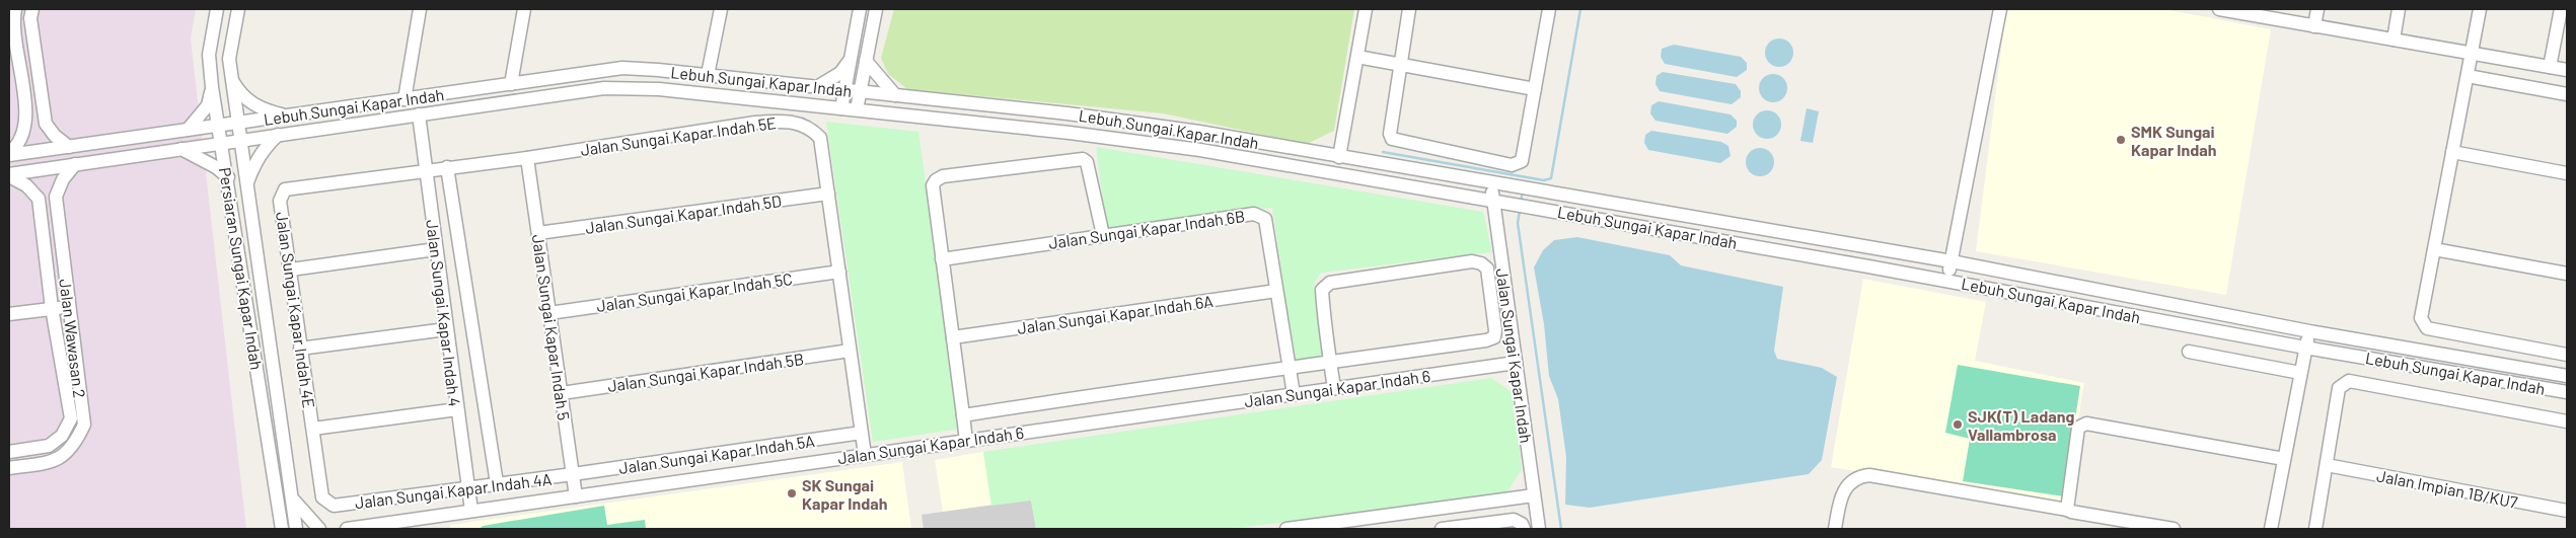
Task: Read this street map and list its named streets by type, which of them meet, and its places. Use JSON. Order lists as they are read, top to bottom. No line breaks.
{"streets":{"street":["Lebuh Sungai Kapar Indah","Jalan Sungai Kapar Indah 5E","Jalan Sungai Kapar Indah 5D","Jalan Sungai Kapar Indah 6B","Persiaran Sungai Kapar Indah","Jalan Sungai Kapar Indah 5C","Jalan Sungai Kapar Indah 4E","Jalan Sungai Kapar Indah 4","Jalan Sungai Kapar Indah 6A","Jalan Sungai Kapar Indah 5","Jalan Wawasan 2","Jalan Sungai Kapar Indah","Jalan Sungai Kapar Indah 5B","Jalan Sungai Kapar Indah 6","Jalan Sungai Kapar Indah 5A","Jalan Impian 1B/KU7","Jalan Sungai Kapar Indah 4A"]},"crossings":[["Lebuh Sungai Kapar Indah","Persiaran Sungai Kapar Indah"],["Lebuh Sungai Kapar Indah","Jalan Sungai Kapar Indah 4"],["Lebuh Sungai Kapar Indah","Jalan Wawasan 2"],["Lebuh Sungai Kapar Indah","Jalan Sungai Kapar Indah"],["Jalan Sungai Kapar Indah 5E","Jalan Sungai Kapar Indah 5D"],["Jalan Sungai Kapar Indah 5E","Jalan Sungai Kapar Indah 5C"],["Jalan Sungai Kapar Indah 5E","Jalan Sungai Kapar Indah 4E"],["Jalan Sungai Kapar Indah 5E","Jalan Sungai Kapar Indah 4"],["Jalan Sungai Kapar Indah 5E","Jalan Sungai Kapar Indah 5"],["Jalan Sungai Kapar Indah 5E","Jalan Sungai Kapar Indah 5B"],["Jalan Sungai Kapar Indah 5E","Jalan Sungai Kapar Indah 6"],["Jalan Sungai Kapar Indah 5E","Jalan Sungai Kapar Indah 5A"],["Jalan Sungai Kapar Indah 5D","Jalan Sungai Kapar Indah 5"],["Jalan Sungai Kapar Indah 6B","Jalan Sungai Kapar Indah 6A"],["Jalan Sungai Kapar Indah 6B","Jalan Sungai Kapar Indah 6"],["Jalan Sungai Kapar Indah 5C","Jalan Sungai Kapar Indah 5"],["Jalan Sungai Kapar Indah 4E","Jalan Sungai Kapar Indah 4"],["Jalan Sungai Kapar Indah 4E","Jalan Sungai Kapar Indah 4A"],["Jalan Sungai Kapar Indah 4","Jalan Sungai Kapar Indah 6"],["Jalan Sungai Kapar Indah 4","Jalan Sungai Kapar Indah 4A"],["Jalan Sungai Kapar Indah 6A","Jalan Sungai Kapar Indah 6"],["Jalan Sungai Kapar Indah 5","Jalan Sungai Kapar Indah 5B"],["Jalan Sungai Kapar Indah 5","Jalan Sungai Kapar Indah 6"],["Jalan Sungai Kapar Indah 5","Jalan Sungai Kapar Indah 5A"],["Jalan Sungai Kapar Indah 5","Jalan Sungai Kapar Indah 4A"],["Jalan Sungai Kapar Indah","Jalan Sungai Kapar Indah 6"],["Jalan Sungai Kapar Indah 5A","Jalan Sungai Kapar Indah 4A"]],"places":["SMK Sungai Kapar Indah","SJK(T) Ladang Vallambrosa","SK Sungai Kapar Indah"]}
